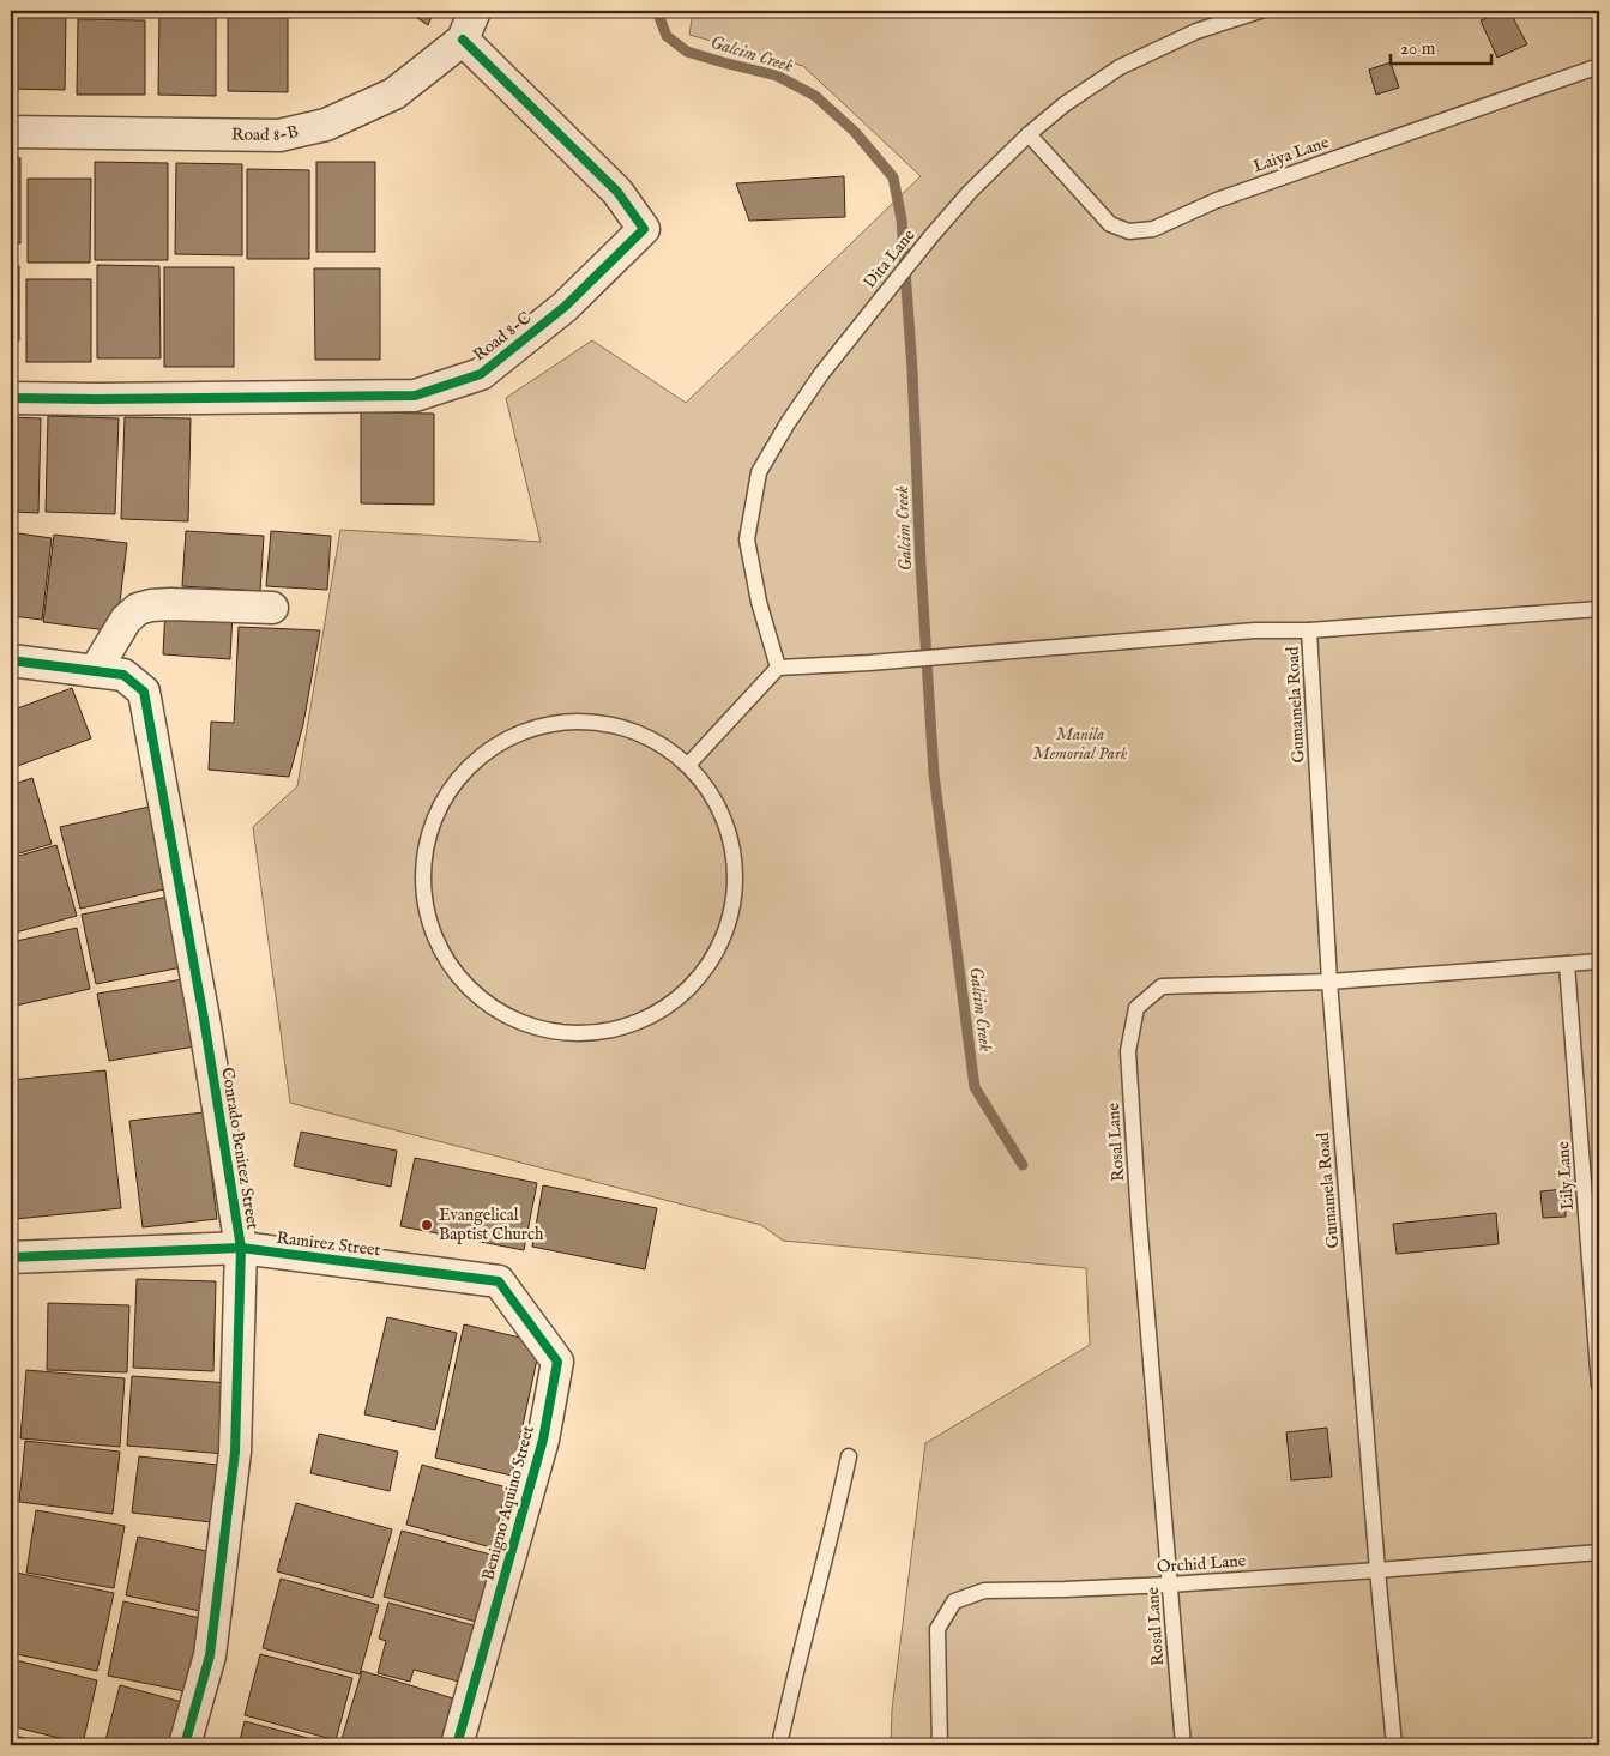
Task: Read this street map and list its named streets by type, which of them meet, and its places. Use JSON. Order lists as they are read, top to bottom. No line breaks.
{"streets":{"street":["Road 8-B","Road 8-C","Conrado Benitez Street","Ramirez Street","Benigno Aquino Street"],"lane":["Laiya Lane","Dita Lane","Gumamela Road","Rosal Lane","Lily Lane","Orchid Lane"]},"crossings":[["Road 8-B","Road 8-C"],["Laiya Lane","Dita Lane"],["Dita Lane","Gumamela Road"],["Gumamela Road","Rosal Lane"],["Gumamela Road","Orchid Lane"],["Rosal Lane","Lily Lane"],["Rosal Lane","Orchid Lane"],["Conrado Benitez Street","Ramirez Street"],["Ramirez Street","Benigno Aquino Street"]],"water":["Galcim Creek"],"parks":["Manila Memorial Park"],"places":["Evangelical Baptist Church"],"scale_bar":"20 m"}
